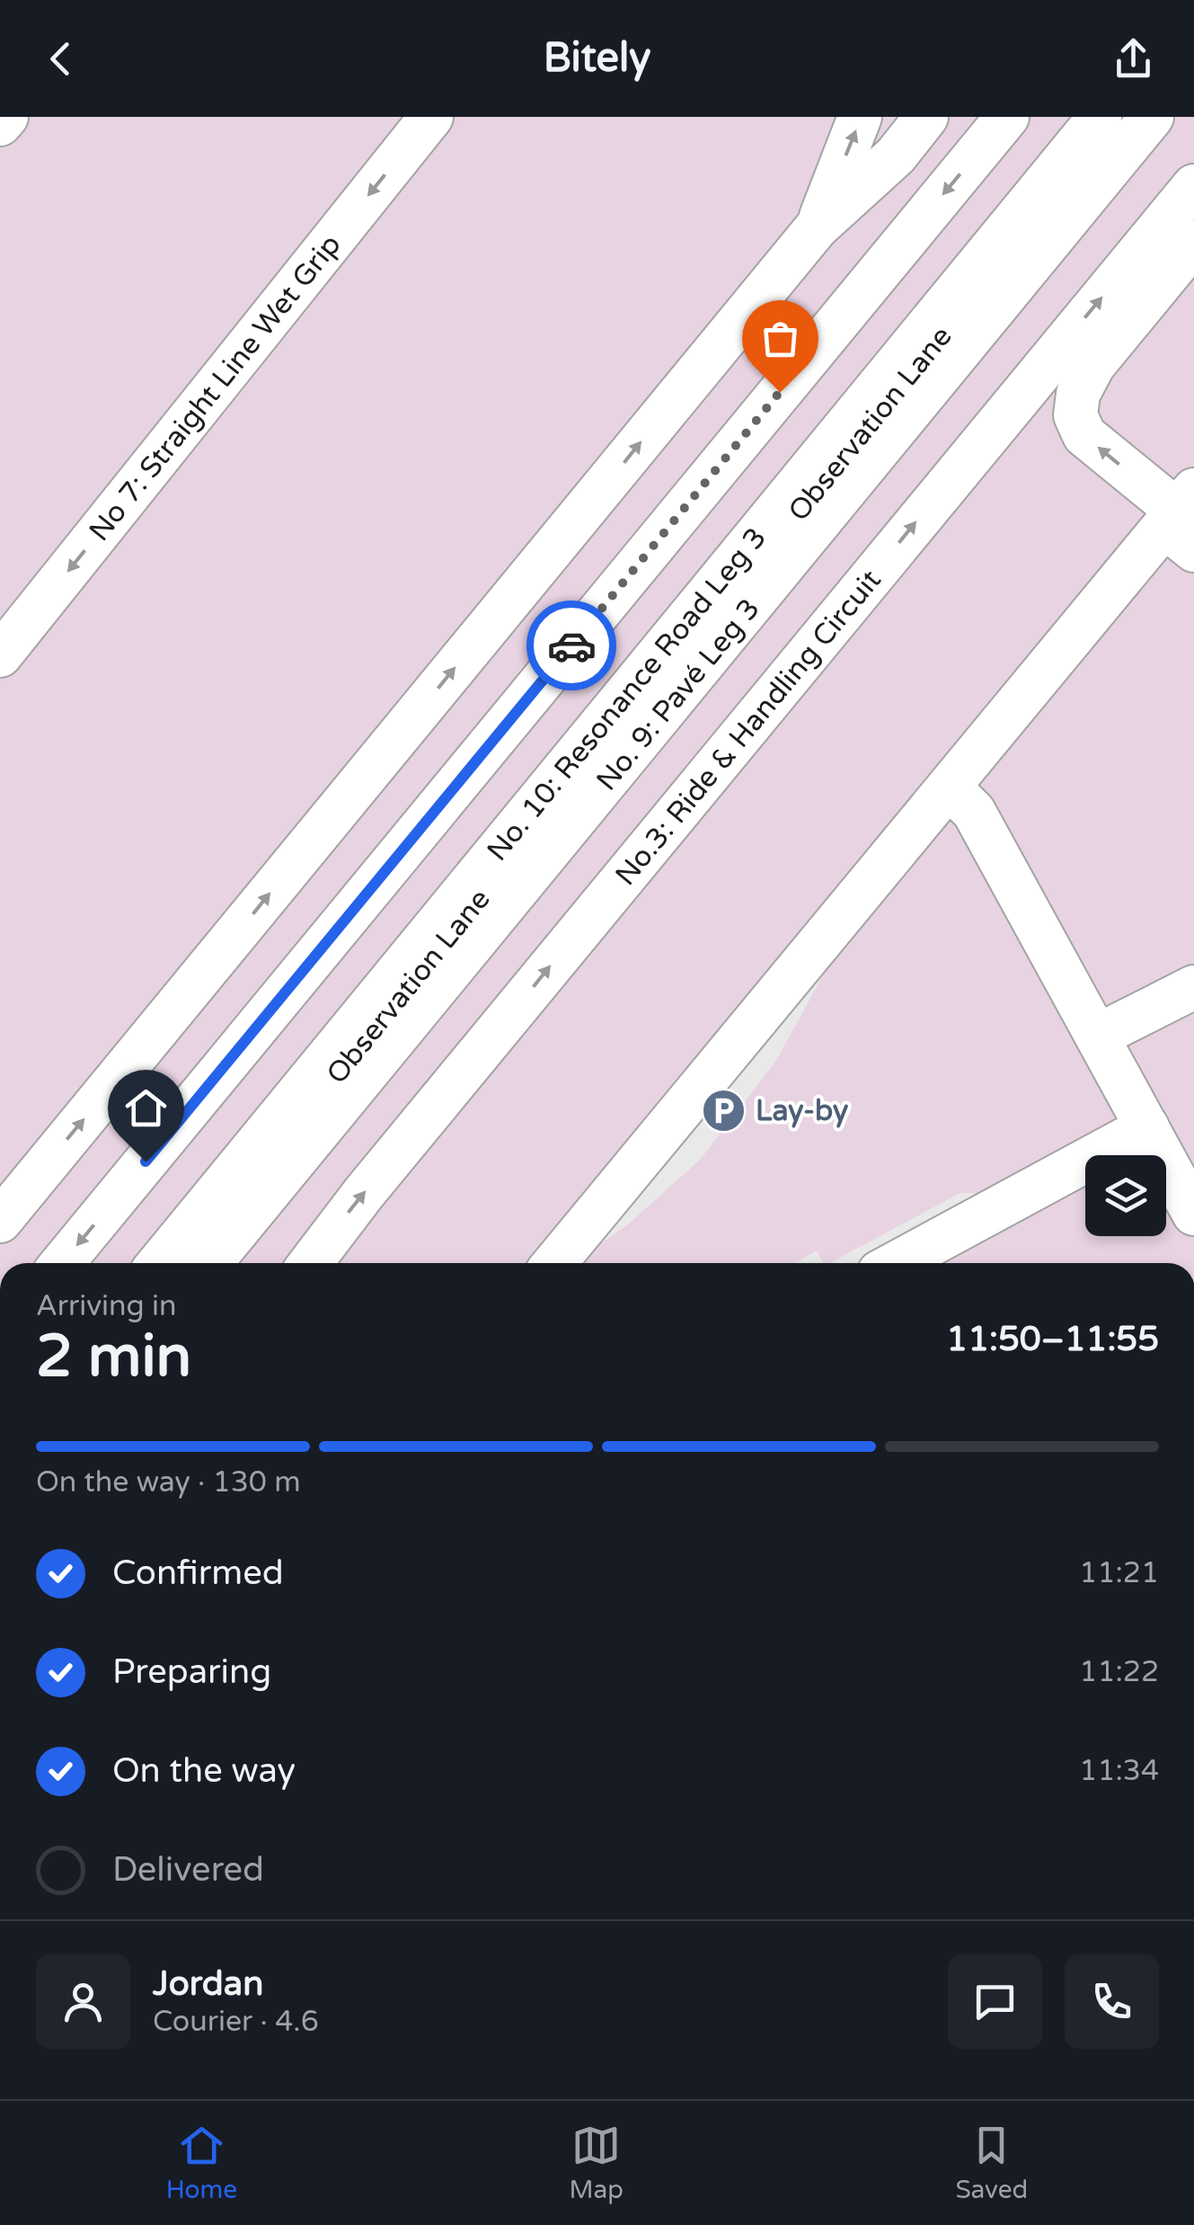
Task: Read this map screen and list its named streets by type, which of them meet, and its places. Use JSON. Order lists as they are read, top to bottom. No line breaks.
{"streets":{"street":["No 7: Straight Line Wet Grip","Observation Lane","No. 10: Resonance Road Leg 3","No. 9: Pavé Leg 3","No.3: Ride & Handling Circuit"]},"places":{"parking":["Lay-by"]},"page":{"header":"Bitely","heading":["2 min","Arriving in","11:50–11:55"],"panel":["Jordan","Courier · 4.6"],"bar":"On the way · 130 m","list":[["Confirmed","11:21"],["Preparing","11:22"],["On the way","11:34"],"Delivered"],"tabs":["Home","Map","Saved"]}}
